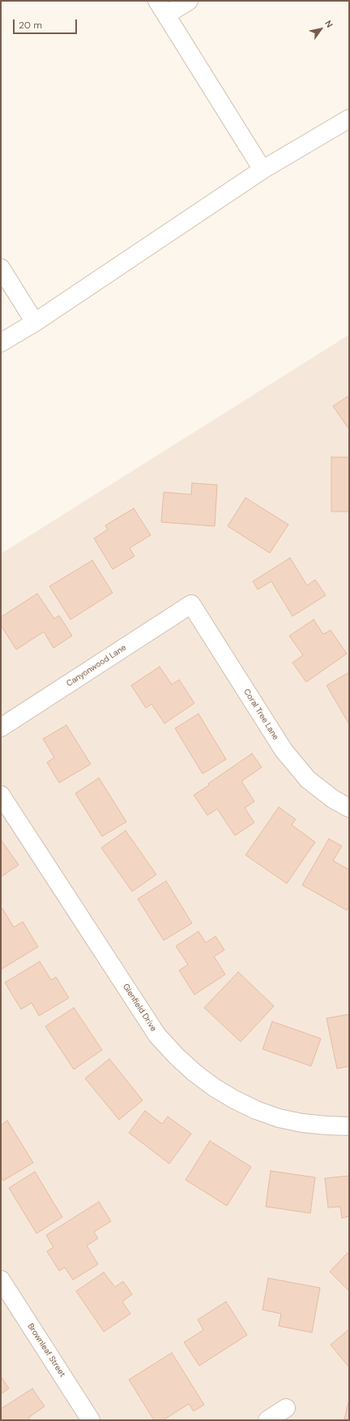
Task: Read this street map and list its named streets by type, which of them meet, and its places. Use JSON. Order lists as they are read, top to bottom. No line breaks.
{"streets":{"street":["Canyonwood Lane","Coral Tree Lane","Glenfield Drive","Brownleaf Street"]},"crossings":[["Canyonwood Lane","Coral Tree Lane"]],"scale_bar":"20 m","north":"top right"}
